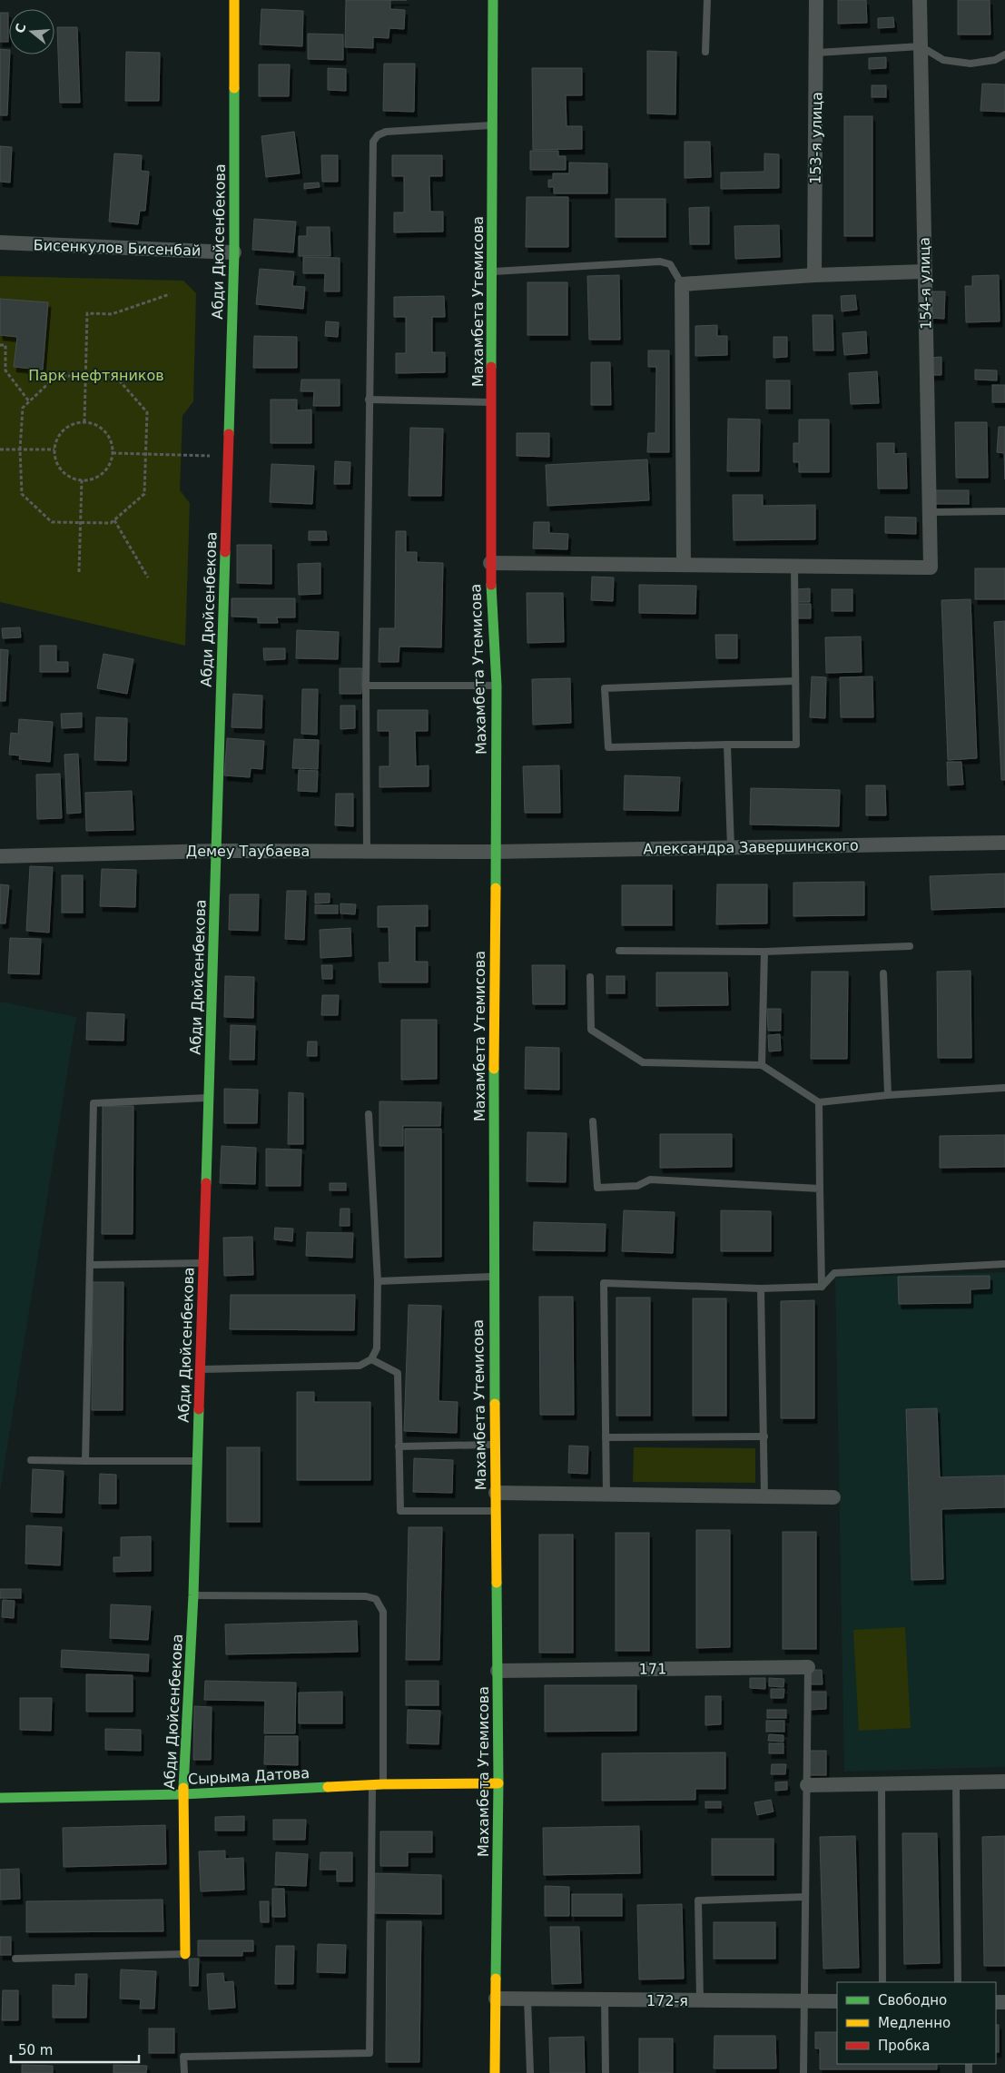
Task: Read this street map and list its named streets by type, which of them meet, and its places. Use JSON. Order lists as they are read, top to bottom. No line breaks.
{"streets":{"street":["153-я улица","Абди Дюйсенбекова","Бисенкулов Бисенбай","154-я улица","Махамбета Утемисова","Александра Завершинского","Демеу Таубаева","171","Сырыма Датова","172-я"]},"crossings":[["Абди Дюйсенбекова","Бисенкулов Бисенбай"],["Абди Дюйсенбекова","Демеу Таубаева"],["Абди Дюйсенбекова","Сырыма Датова"],["Махамбета Утемисова","Александра Завершинского"],["Махамбета Утемисова","Демеу Таубаева"],["Махамбета Утемисова","171"],["Махамбета Утемисова","Сырыма Датова"],["Махамбета Утемисова","172-я"],["Александра Завершинского","Демеу Таубаева"]],"parks":["Парк нефтяников"],"legend":["Свободно","Медленно","Пробка"],"scale_bar":"50 m","north":"left"}
